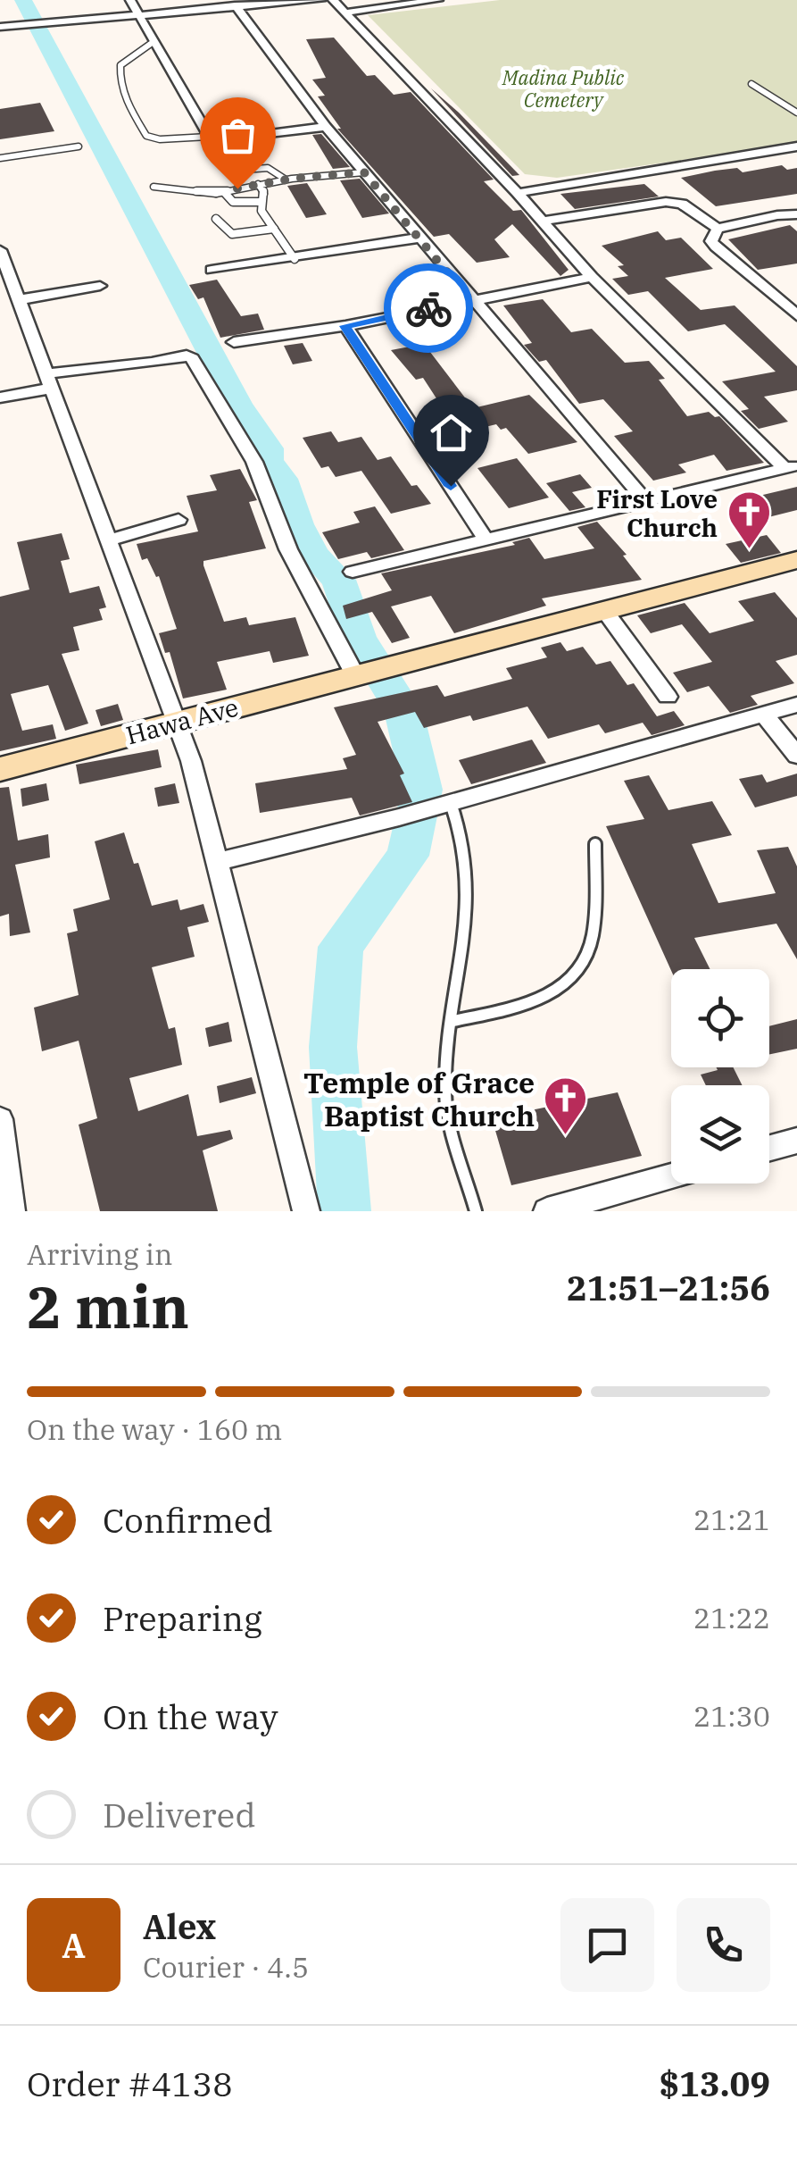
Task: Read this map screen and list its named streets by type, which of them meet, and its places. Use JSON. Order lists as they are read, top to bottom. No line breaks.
{"streets":{"street":["Hawa Ave"]},"parks":["Madina Public Cemetery"],"places":{"church":["First Love Church","Temple of Grace Baptist Church"]},"page":{"heading":["2 min","Arriving in","21:51–21:56"],"panel":["Alex","Courier · 4.5","Order #4138","$13.09"],"bar":"On the way · 160 m","list":[["Confirmed","21:21"],["Preparing","21:22"],["On the way","21:30"],"Delivered"],"round":"A"}}
